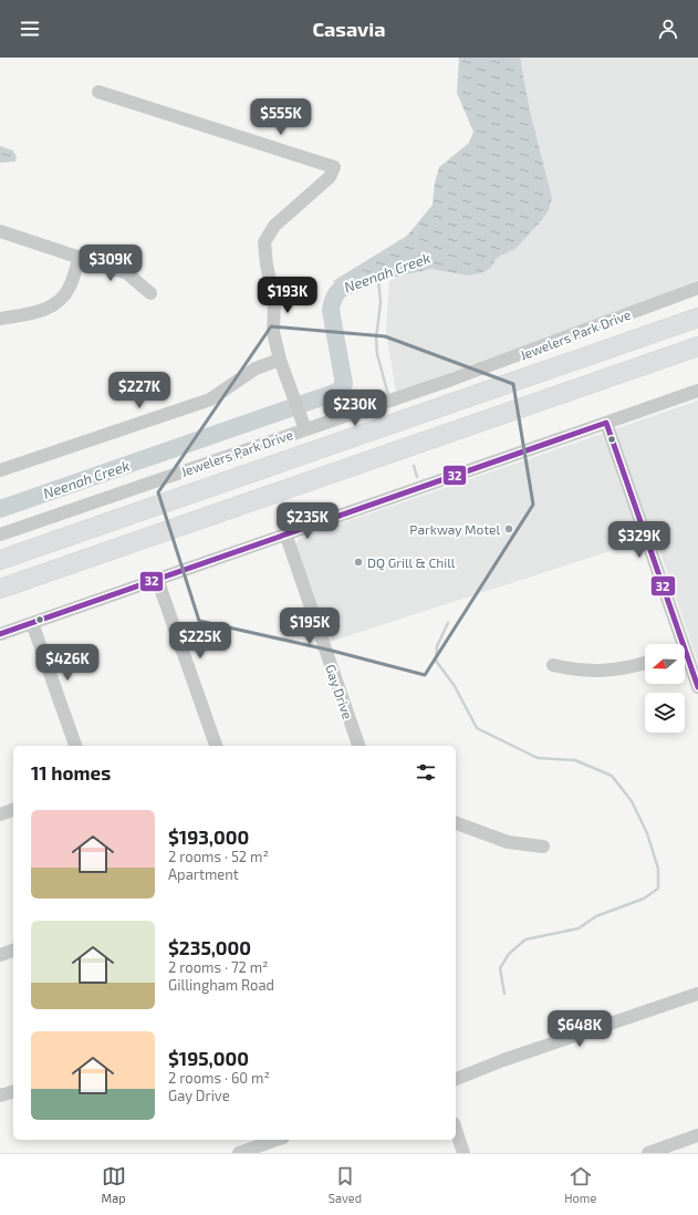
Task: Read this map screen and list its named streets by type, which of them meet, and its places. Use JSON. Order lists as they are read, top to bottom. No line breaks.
{"streets":{"street":["Jewelers Park Drive","Gay Drive"]},"water":["Neenah Creek"],"places":["Parkway Motel","DQ Grill & Chill"],"lines":["transit line 32"],"north":"left","page":{"header":"Casavia","price":["$555K","$309K","$193K","$227K","$230K","$235K","$329K","$195K","$225K","$426K","$648K"],"heading":"11 homes","list":[{"name":"$193,000","note":"2 rooms · 52 m² · Apartment"},{"name":"$235,000","note":"2 rooms · 72 m² · Gillingham Road"},{"name":"$195,000","note":"2 rooms · 60 m² · Gay Drive"}],"tabs":["Map","Saved","Home"]}}
